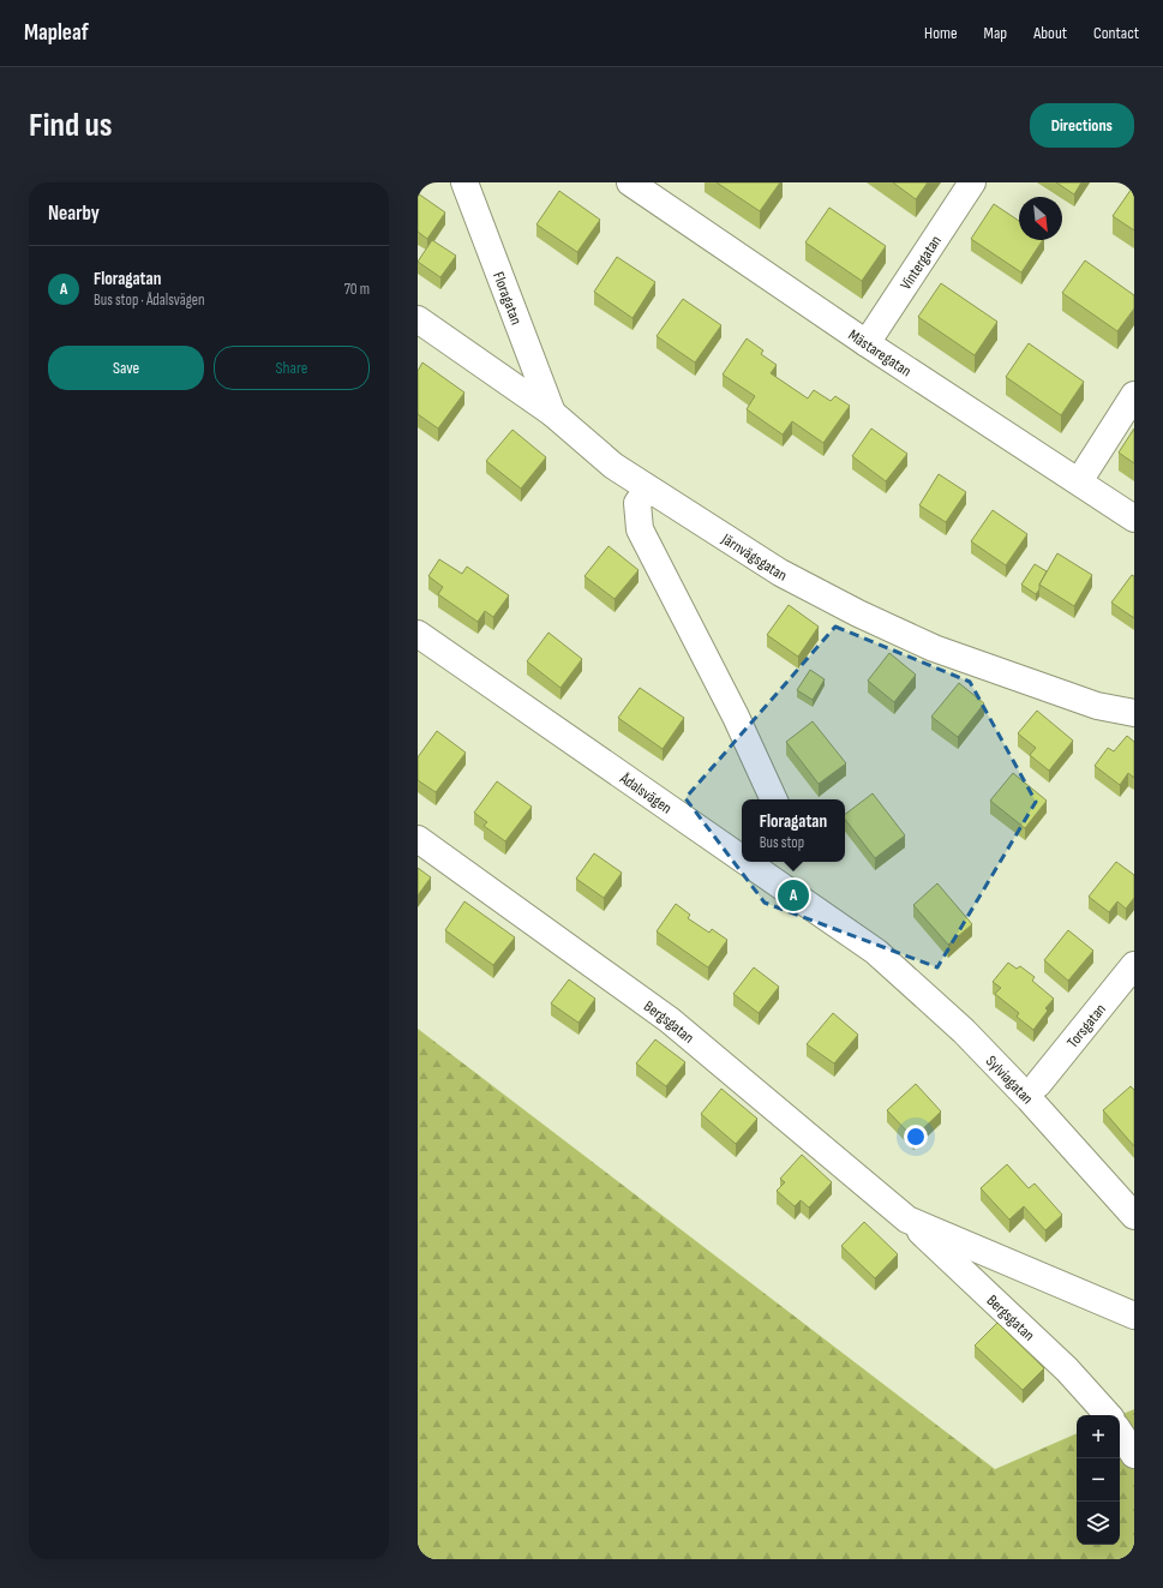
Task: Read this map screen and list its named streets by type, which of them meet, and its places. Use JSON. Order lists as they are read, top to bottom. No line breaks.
{"streets":{"street":["Vintergatan","Floragatan","Mästaregatan","Järnvägsgatan","Ådalsvägen","Bergsgatan","Torsgatan","Sylviagatan"]},"crossings":[["Vintergatan","Mästaregatan"],["Floragatan","Järnvägsgatan"],["Ådalsvägen","Sylviagatan"]],"north":"bottom right","page":{"header":"Mapleaf","nav":["Home","Map","About","Contact"],"buttons":["Directions",["Save","Share"]],"title":"Find us","heading":"Nearby","list":[{"mark":"A","name":"Floragatan","note":"Bus stop · Ådalsvägen","value":"70 m"}],"popup":["Floragatan","Bus stop"],"pins":"A","map_buttons":["+","−"]}}
